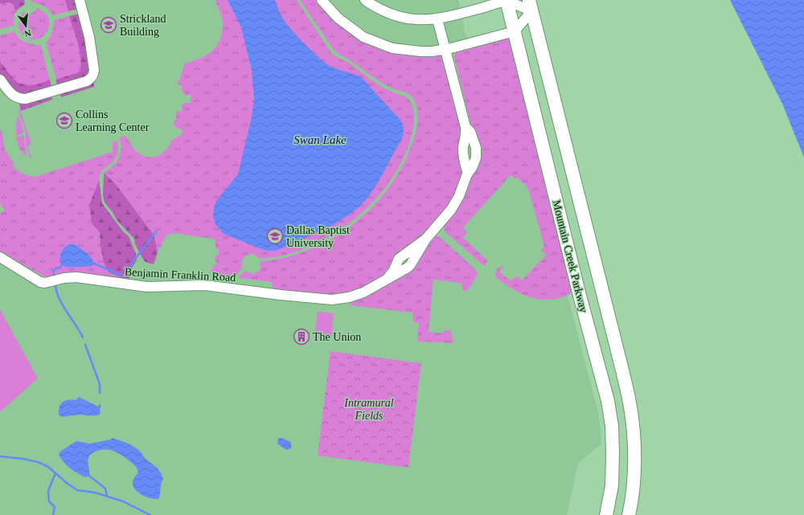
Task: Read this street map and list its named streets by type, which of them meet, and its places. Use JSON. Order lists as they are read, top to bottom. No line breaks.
{"streets":{"main road":["Mountain Creek Parkway"],"street":["Benjamin Franklin Road"]},"water":["Swan Lake"],"parks":["Intramural Fields"],"places":{"school or university":["Strickland Building","Collins Learning Center","Dallas Baptist University"],"building":["The Union"]},"north":"bottom"}
